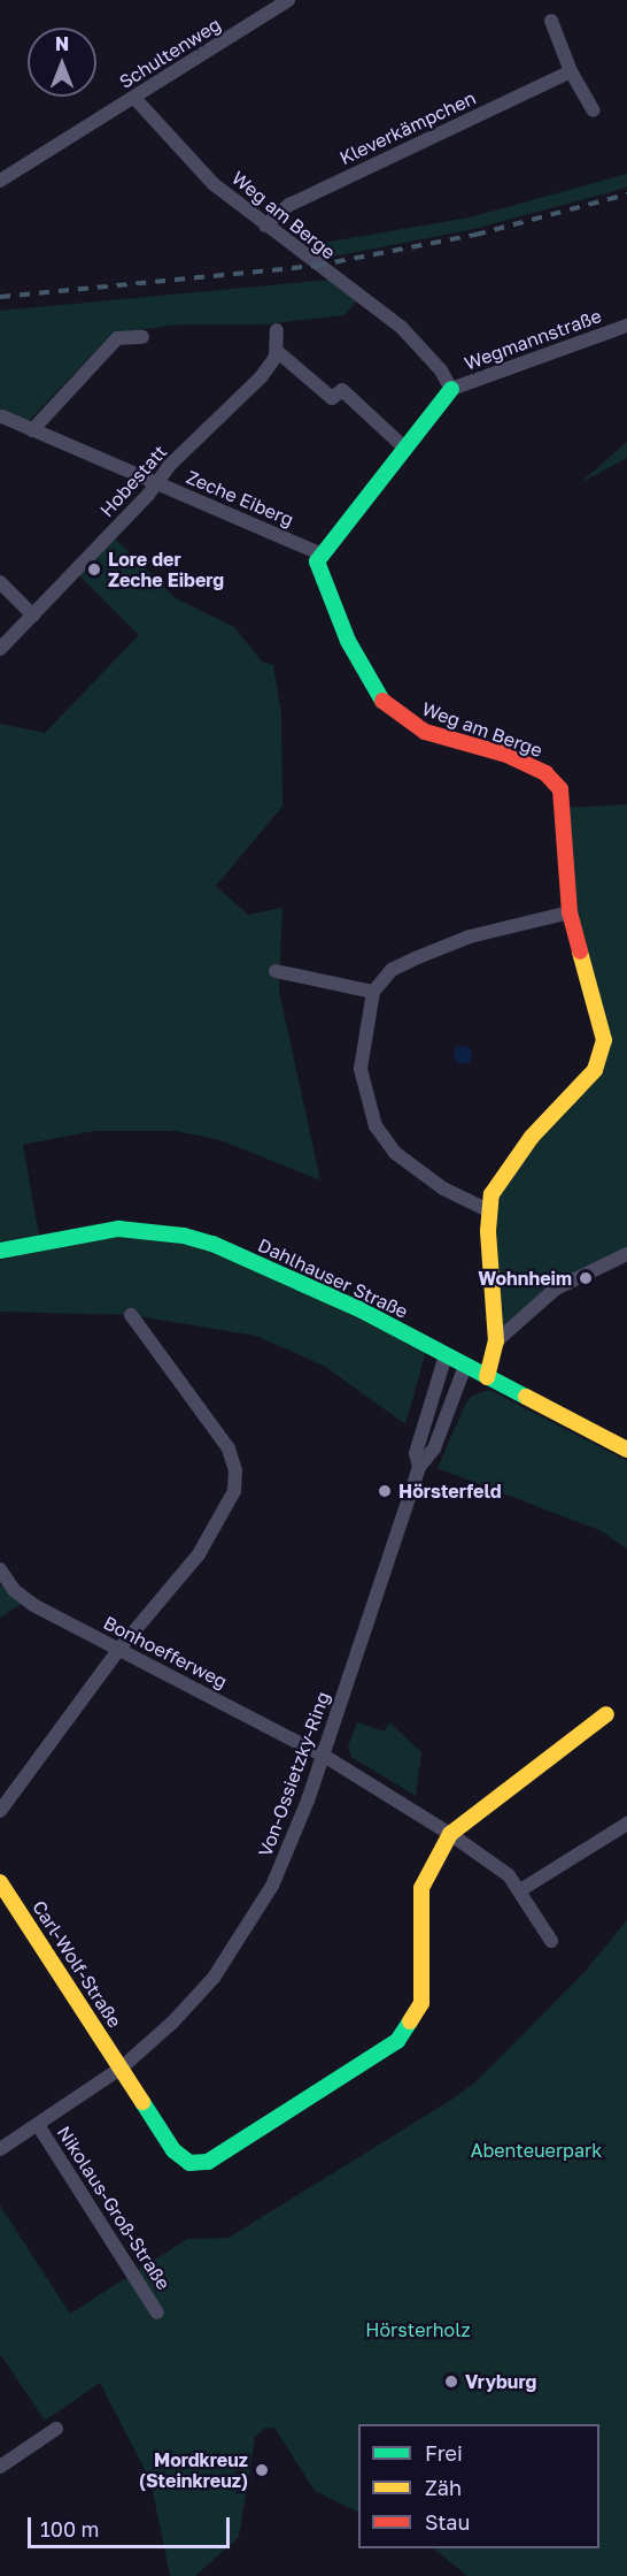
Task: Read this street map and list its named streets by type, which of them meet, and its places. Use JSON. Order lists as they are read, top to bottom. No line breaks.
{"streets":{"street":["Schultenweg","Kleverkämpchen","Weg am Berge","Wegmannstraße","Hobestatt","Zeche Eiberg","Dahlhauser Straße","Bonhoefferweg","Von-Ossietzky-Ring","Carl-Wolf-Straße","Nikolaus-Groß-Straße"]},"crossings":[["Schultenweg","Weg am Berge"],["Kleverkämpchen","Weg am Berge"],["Weg am Berge","Wegmannstraße"],["Weg am Berge","Zeche Eiberg"],["Weg am Berge","Dahlhauser Straße"],["Hobestatt","Zeche Eiberg"],["Dahlhauser Straße","Von-Ossietzky-Ring"],["Bonhoefferweg","Von-Ossietzky-Ring"],["Bonhoefferweg","Carl-Wolf-Straße"],["Von-Ossietzky-Ring","Carl-Wolf-Straße"],["Von-Ossietzky-Ring","Nikolaus-Groß-Straße"]],"parks":["Abenteuerpark","Hörsterholz"],"places":["Lore der Zeche Eiberg","Wohnheim","Hörsterfeld","Vryburg","Mordkreuz (Steinkreuz)"],"legend":["Frei","Zäh","Stau"],"scale_bar":"100 m","north":"top"}
